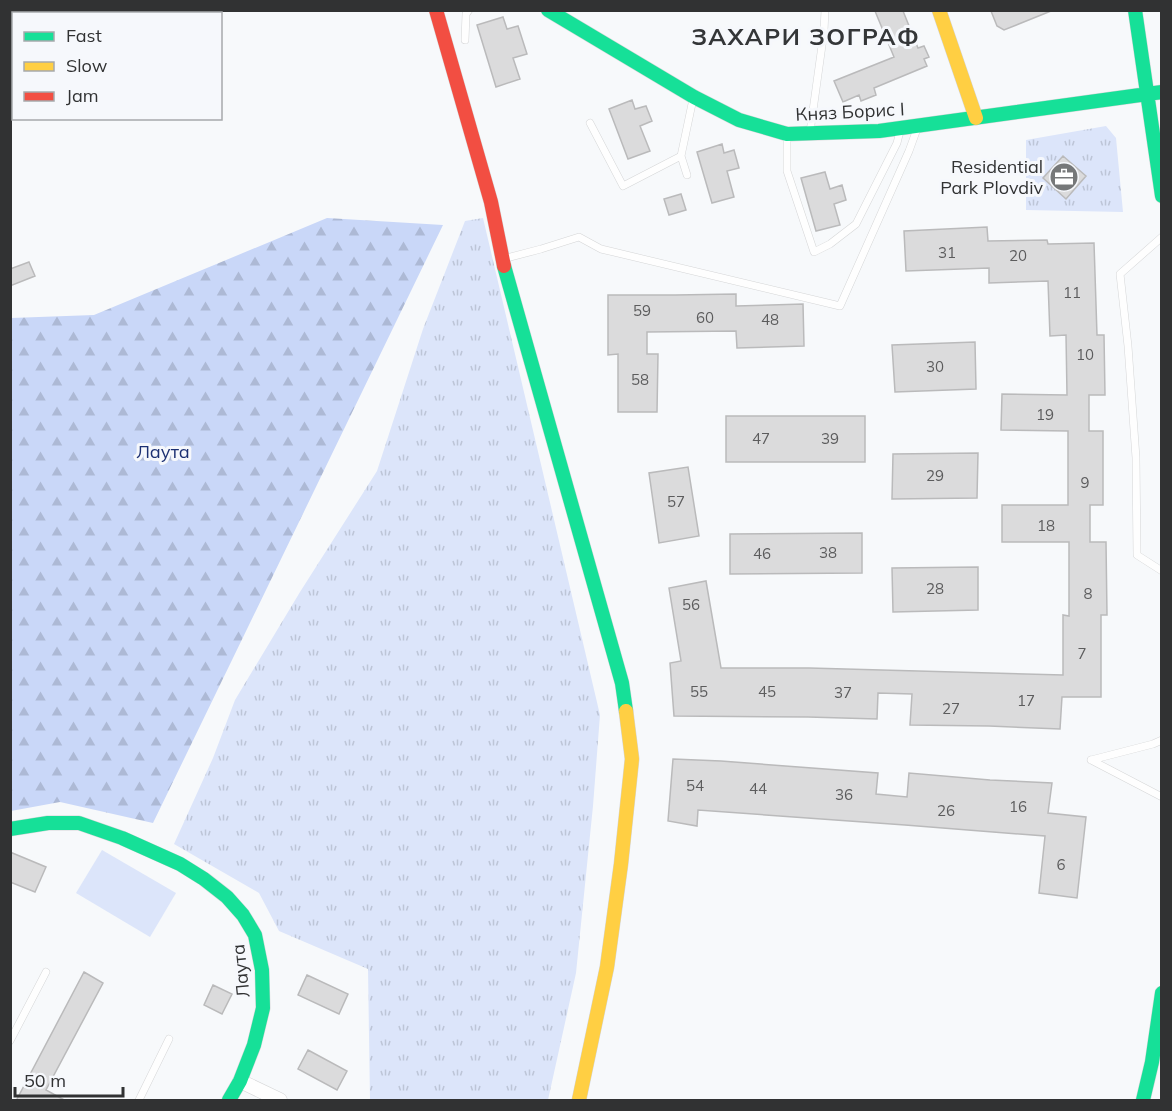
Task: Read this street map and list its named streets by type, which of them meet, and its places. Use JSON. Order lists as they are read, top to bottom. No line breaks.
{"streets":{"street":["Княз Борис I","Лаута"]},"districts":["ЗАХАРИ ЗОГРАФ"],"parks":["Лаута"],"places":{"office":["Residential Park Plovdiv"]},"house_numbers":["31","20","11","59","60","48","10","30","58","19","47","39","29","9","57","18","38","46","28","8","56","7","55","45","37","17","27","54","44","36","16","26","6"],"legend":["Fast","Slow","Jam"],"scale_bar":"50 m"}
